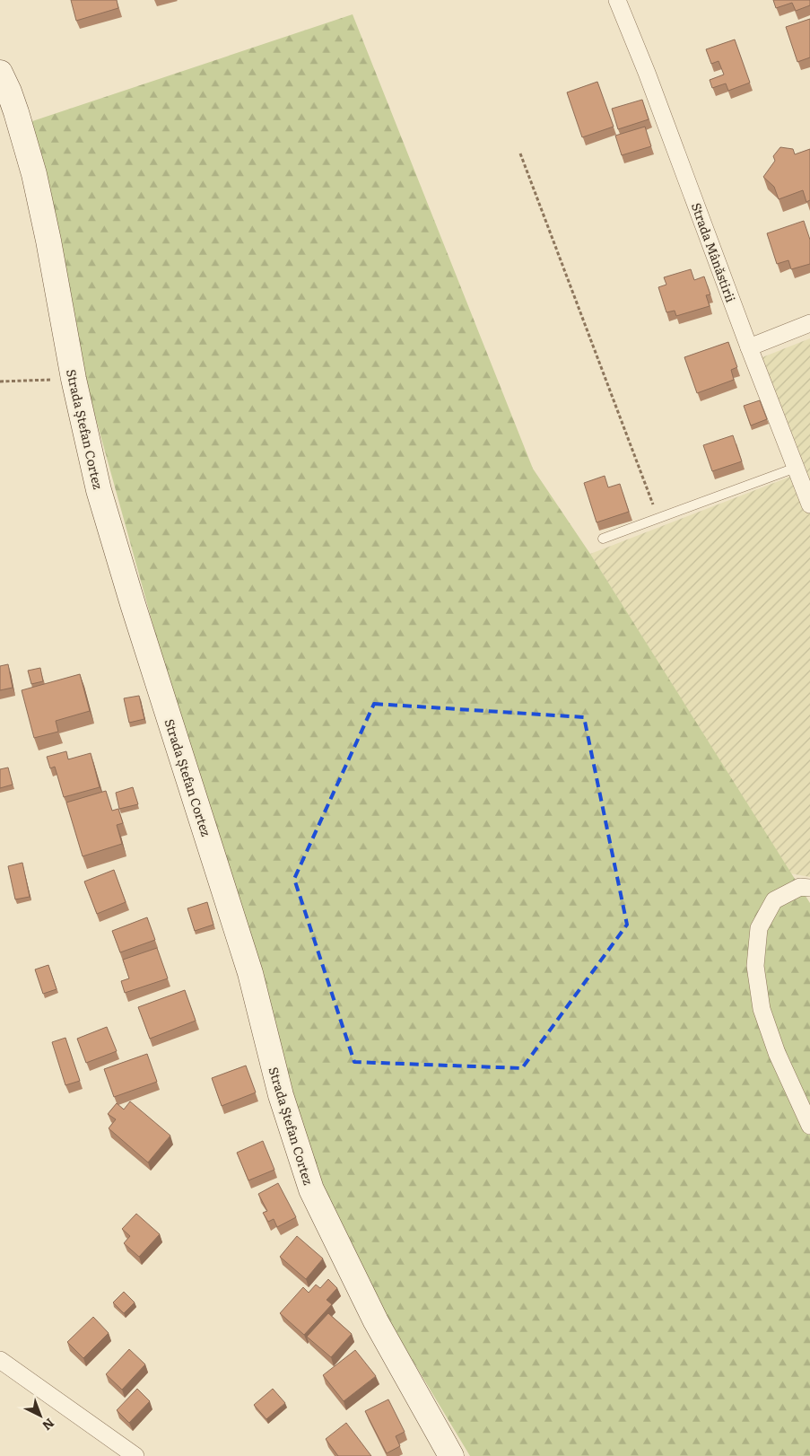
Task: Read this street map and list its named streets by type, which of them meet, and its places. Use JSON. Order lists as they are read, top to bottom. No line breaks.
{"streets":{"street":["Strada Mânăstirii","Strada Ștefan Cortez"]},"north":"bottom right"}
